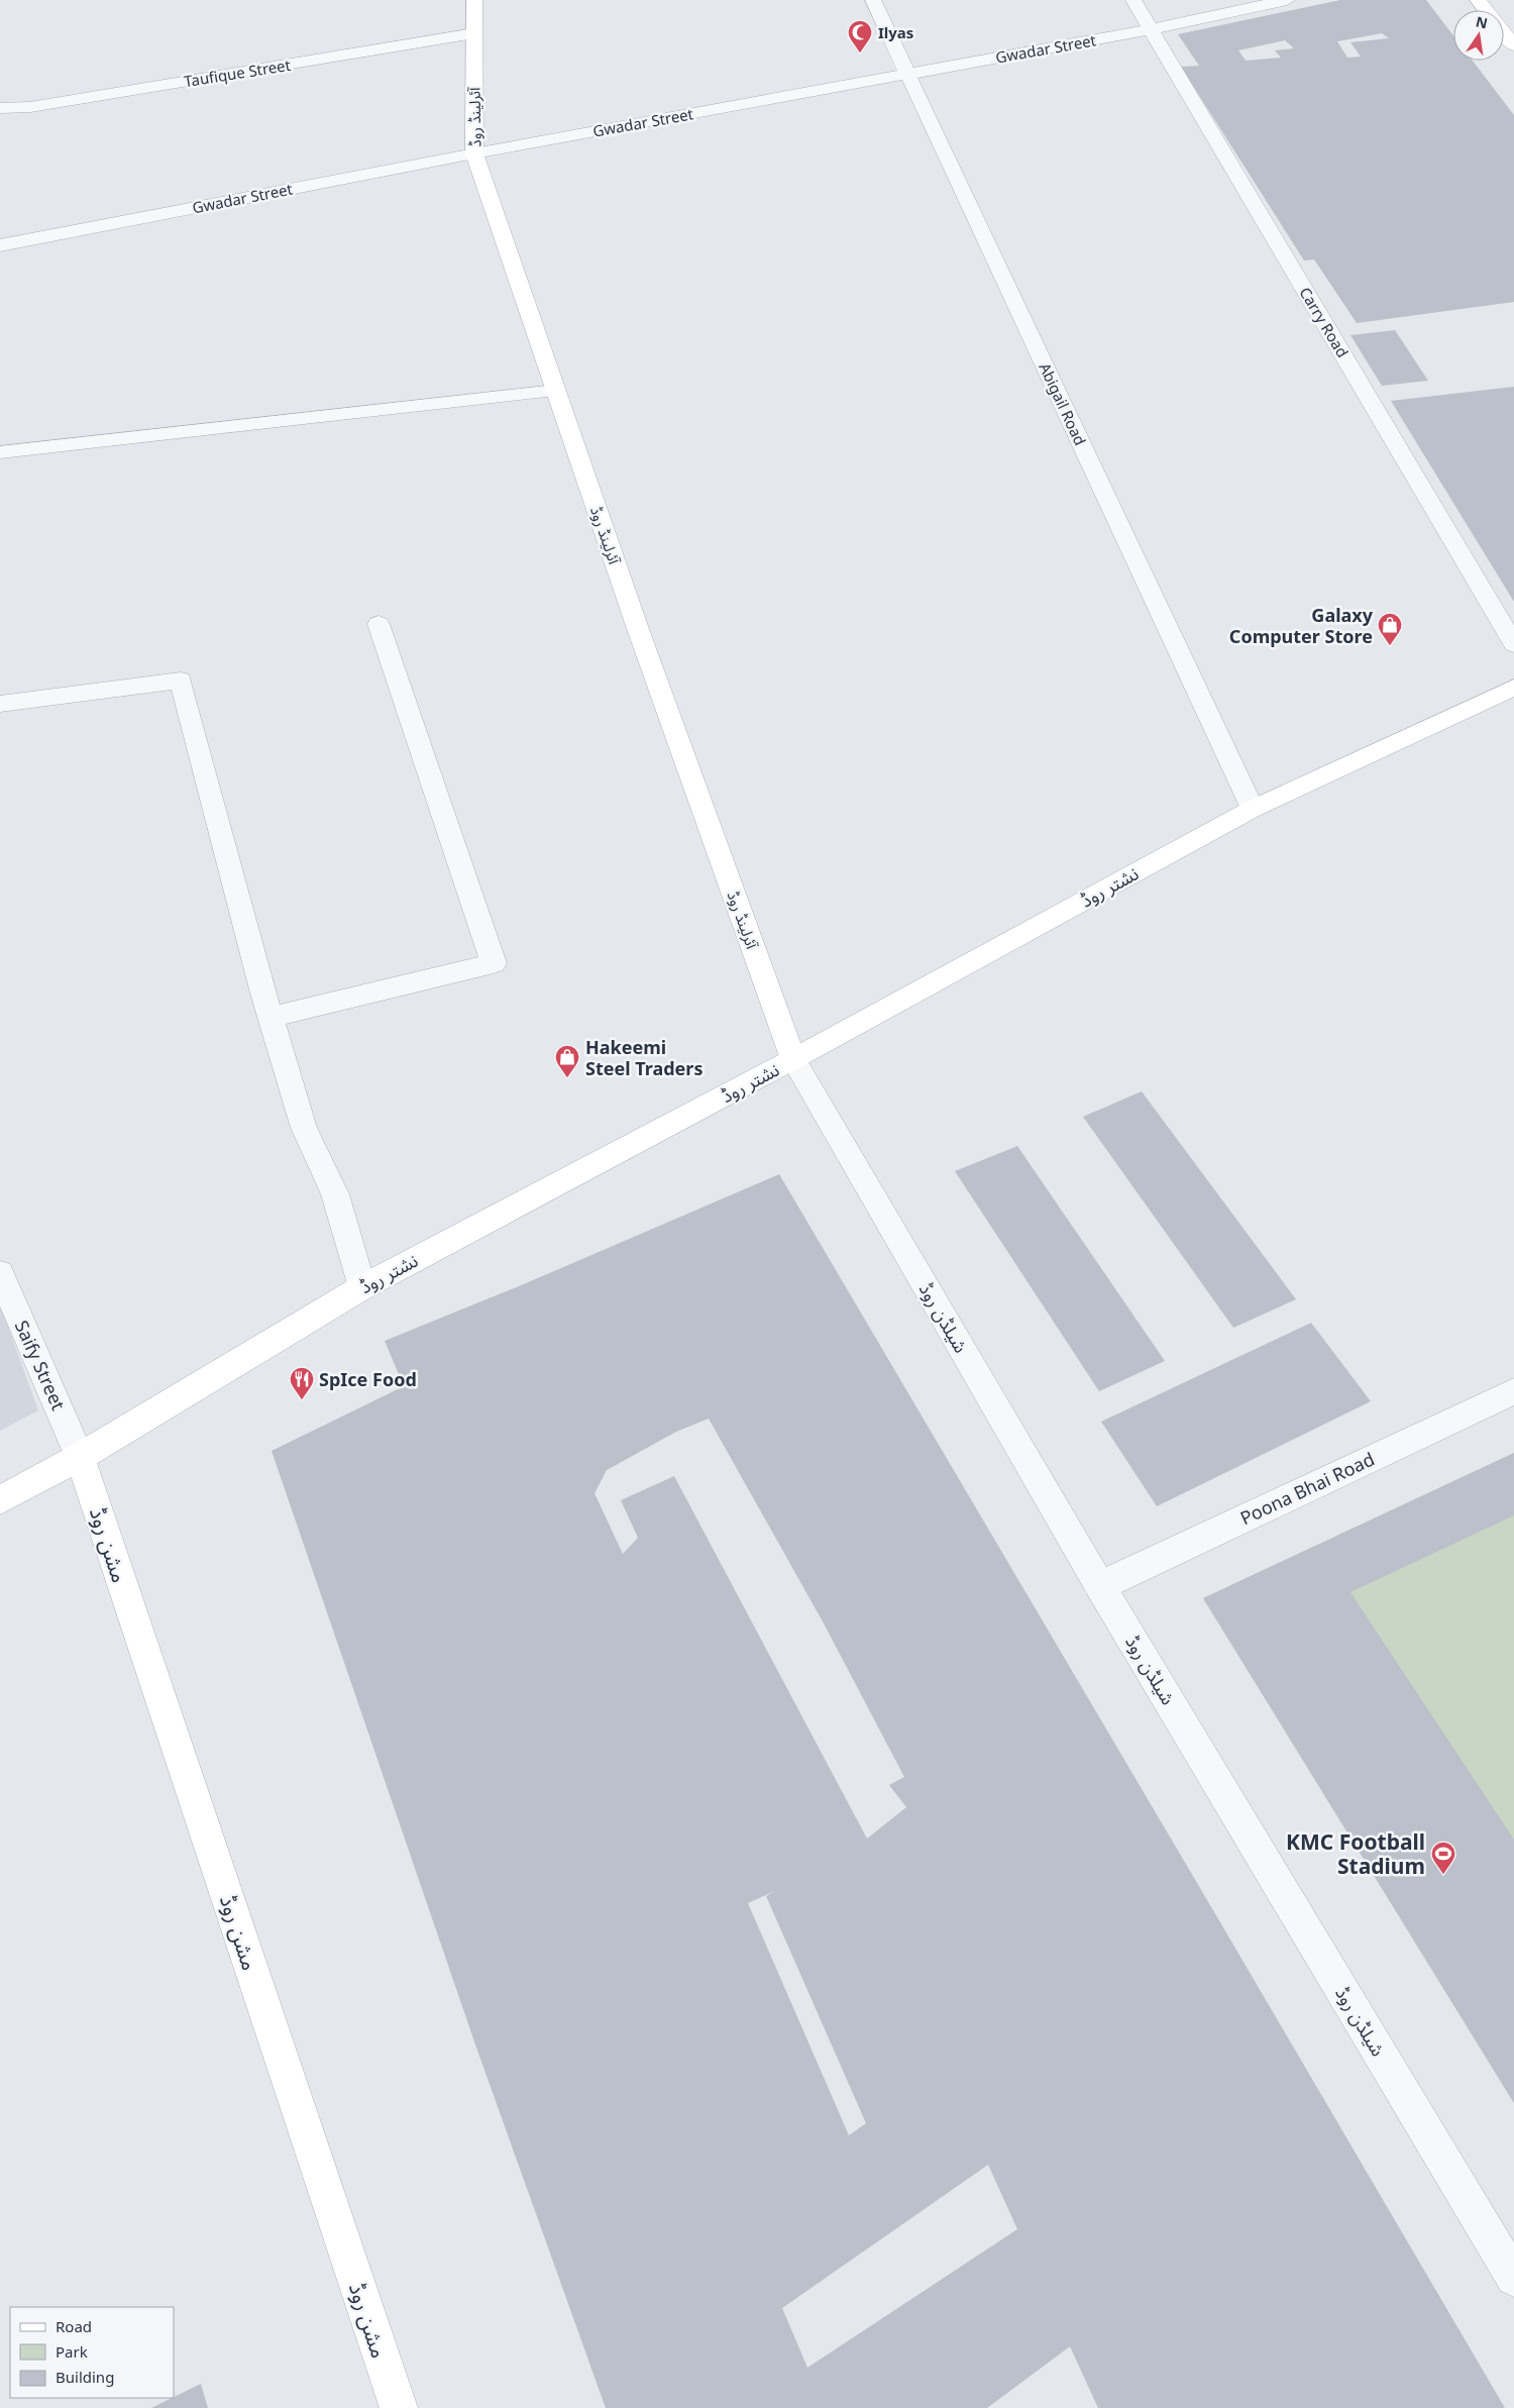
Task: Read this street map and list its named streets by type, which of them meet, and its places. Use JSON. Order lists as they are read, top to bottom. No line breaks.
{"streets":{"main road":["آئرلینڈ روڈ","نشتر روڈ","مشن روڈ"],"street":["Gwadar Street","Taufique Street","Carry Road","Abigail Road","شیلڈن روڈ","Saify Street","Poona Bhai Road"]},"crossings":[["Gwadar Street","آئرلینڈ روڈ"],["Gwadar Street","Carry Road"],["Gwadar Street","Abigail Road"],["Taufique Street","آئرلینڈ روڈ"],["آئرلینڈ روڈ","نشتر روڈ"],["آئرلینڈ روڈ","شیلڈن روڈ"],["Abigail Road","نشتر روڈ"],["نشتر روڈ","شیلڈن روڈ"],["نشتر روڈ","Saify Street"],["نشتر روڈ","مشن روڈ"],["شیلڈن روڈ","Poona Bhai Road"],["Saify Street","مشن روڈ"]],"places":{"mosque":["Ilyas"],"shop":["Galaxy Computer Store","Hakeemi Steel Traders"],"restaurant":["SpIce Food"],"sports":["KMC Football Stadium"]},"legend":["Road","Park","Building"],"north":"top"}
